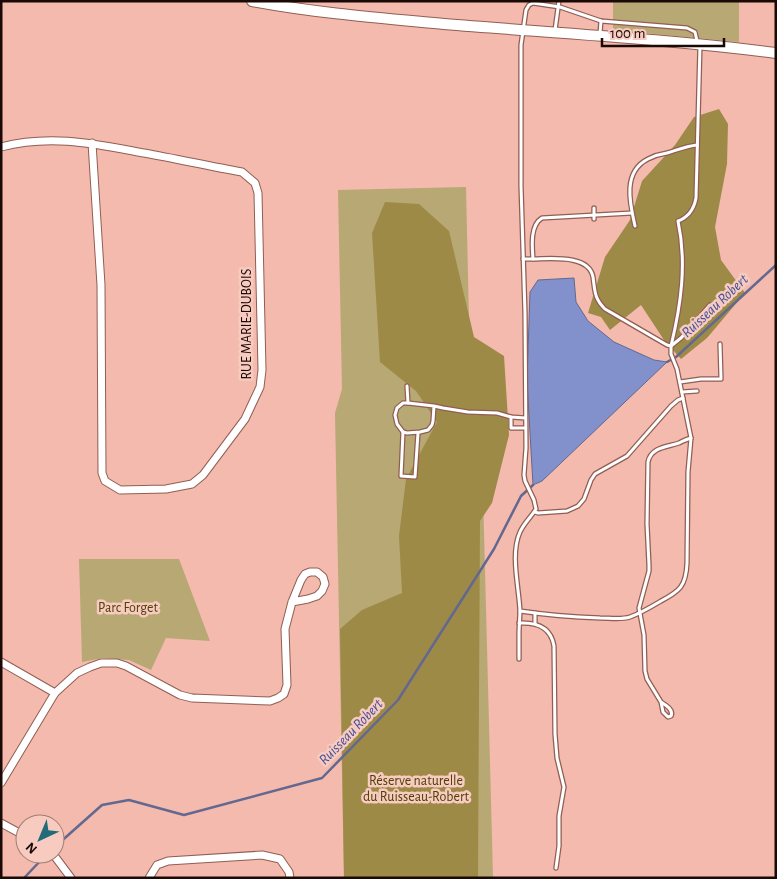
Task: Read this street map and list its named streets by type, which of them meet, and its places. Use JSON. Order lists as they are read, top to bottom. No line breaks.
{"streets":{"street":["RUE MARIE-DUBOIS"]},"water":["Ruisseau Robert"],"parks":["Parc Forget","Réserve naturelle du Ruisseau-Robert"],"scale_bar":"100 m","north":"bottom left"}
